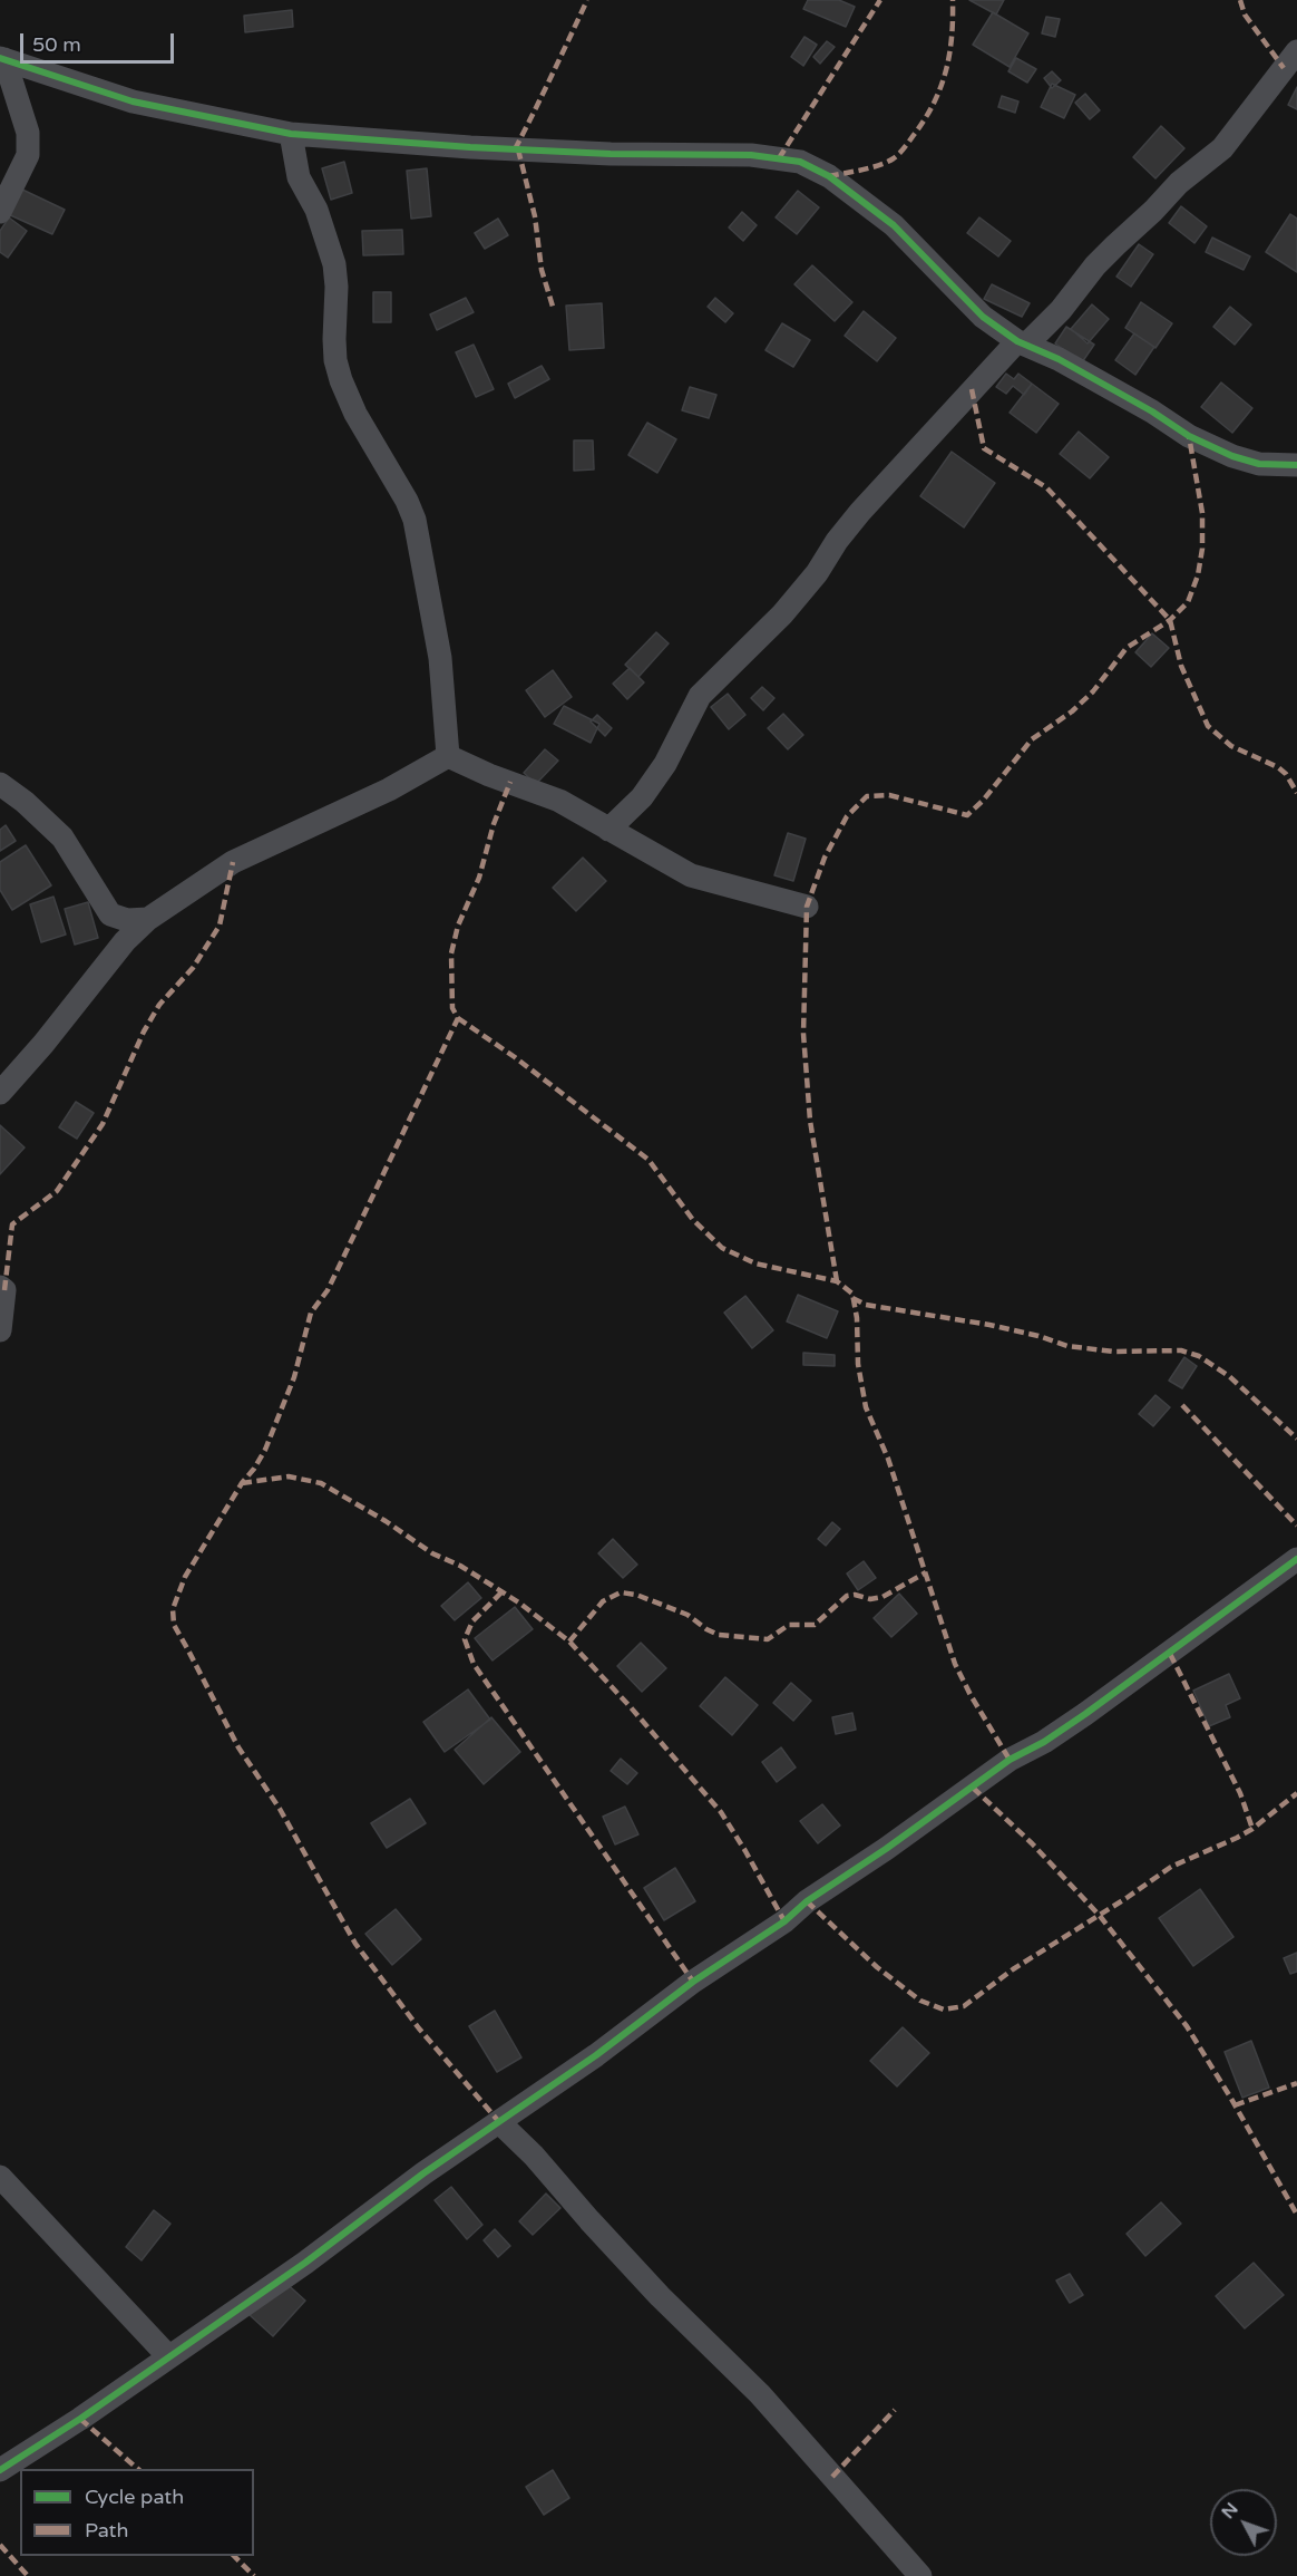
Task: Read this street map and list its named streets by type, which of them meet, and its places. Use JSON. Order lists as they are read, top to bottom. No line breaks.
{"legend":["Cycle path","Path"],"scale_bar":"50 m","north":"top left"}
